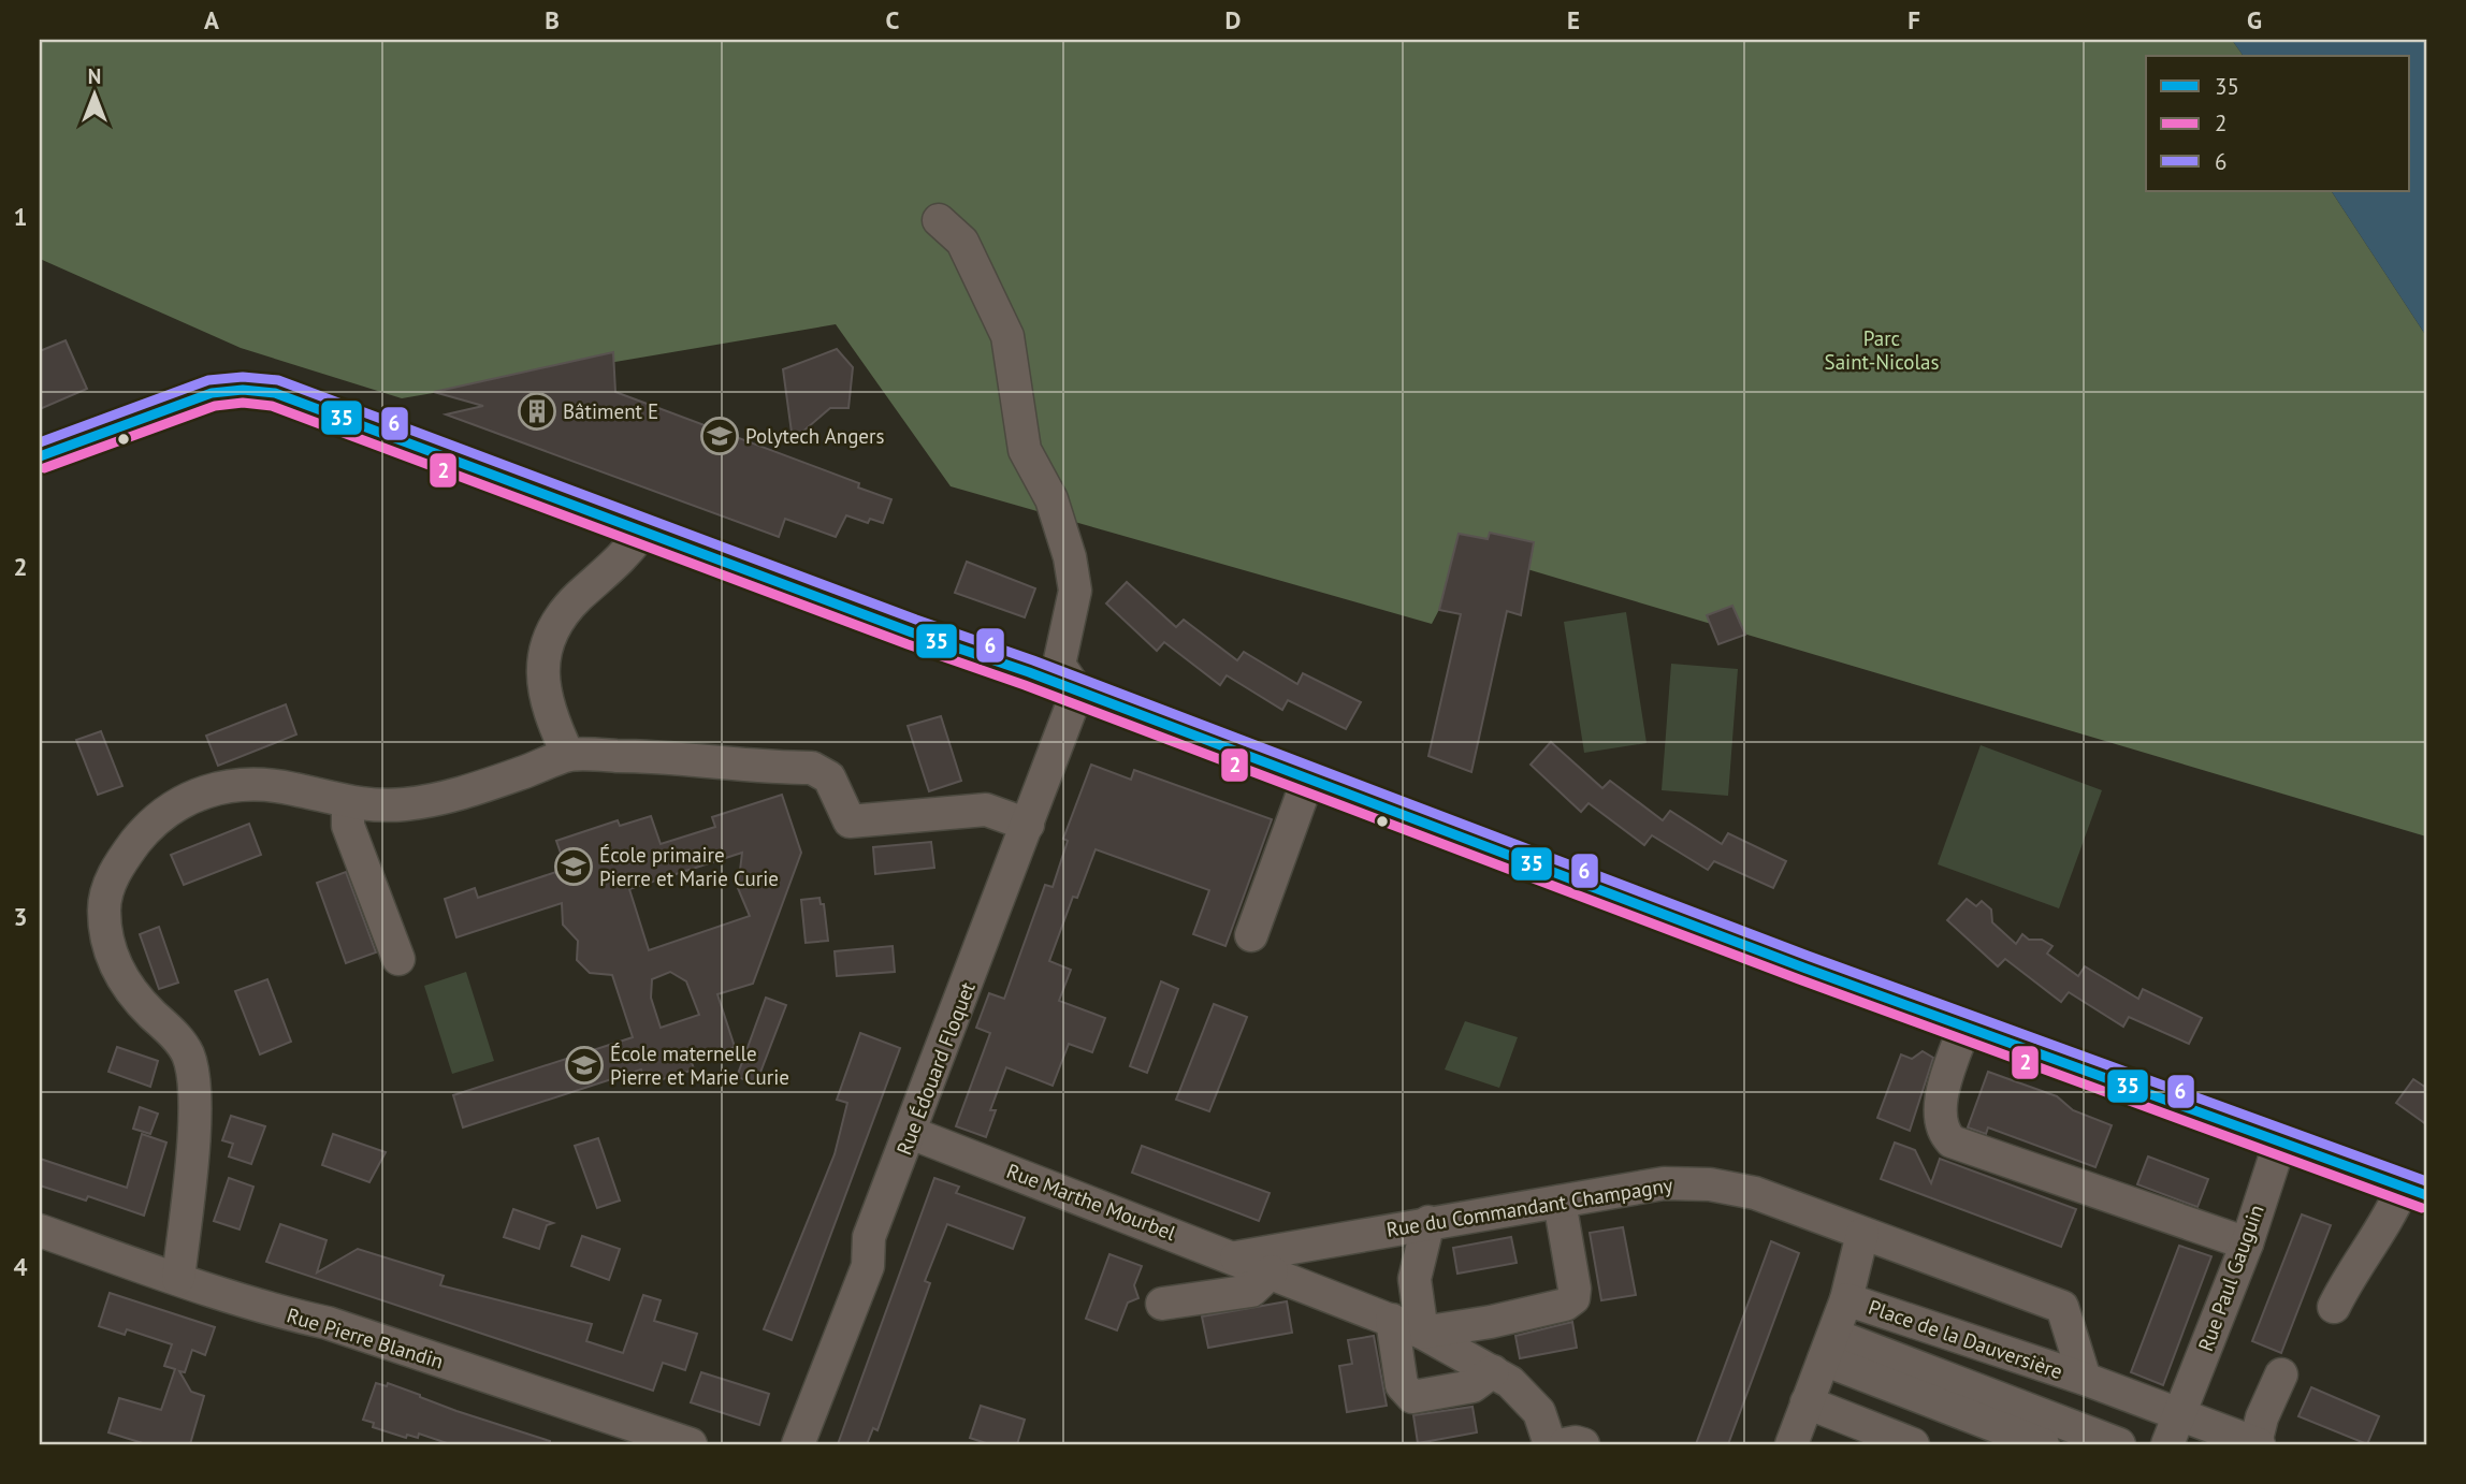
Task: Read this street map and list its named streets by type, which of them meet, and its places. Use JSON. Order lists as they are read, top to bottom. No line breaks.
{"streets":{"street":["Rue Édouard Floquet","Rue Marthe Mourbel","Rue du Commandant Champagny","Rue Paul Gauguin","Rue Pierre Blandin","Place de la Dauversière"]},"crossings":[["Rue Édouard Floquet","Rue Marthe Mourbel"],["Rue Marthe Mourbel","Rue du Commandant Champagny"],["Rue du Commandant Champagny","Place de la Dauversière"],["Rue Paul Gauguin","Place de la Dauversière"]],"parks":["Parc Saint-Nicolas"],"places":{"building":["Bâtiment E"],"school or university":["Polytech Angers","École primaire Pierre et Marie Curie","École maternelle Pierre et Marie Curie"]},"lines":["transit line 6","transit line 35","transit line 2"],"legend":["35","2","6"],"north":"top","grid":{"columns":["A","B","C","D","E","F","G"],"rows":["1","2","3","4"]}}
